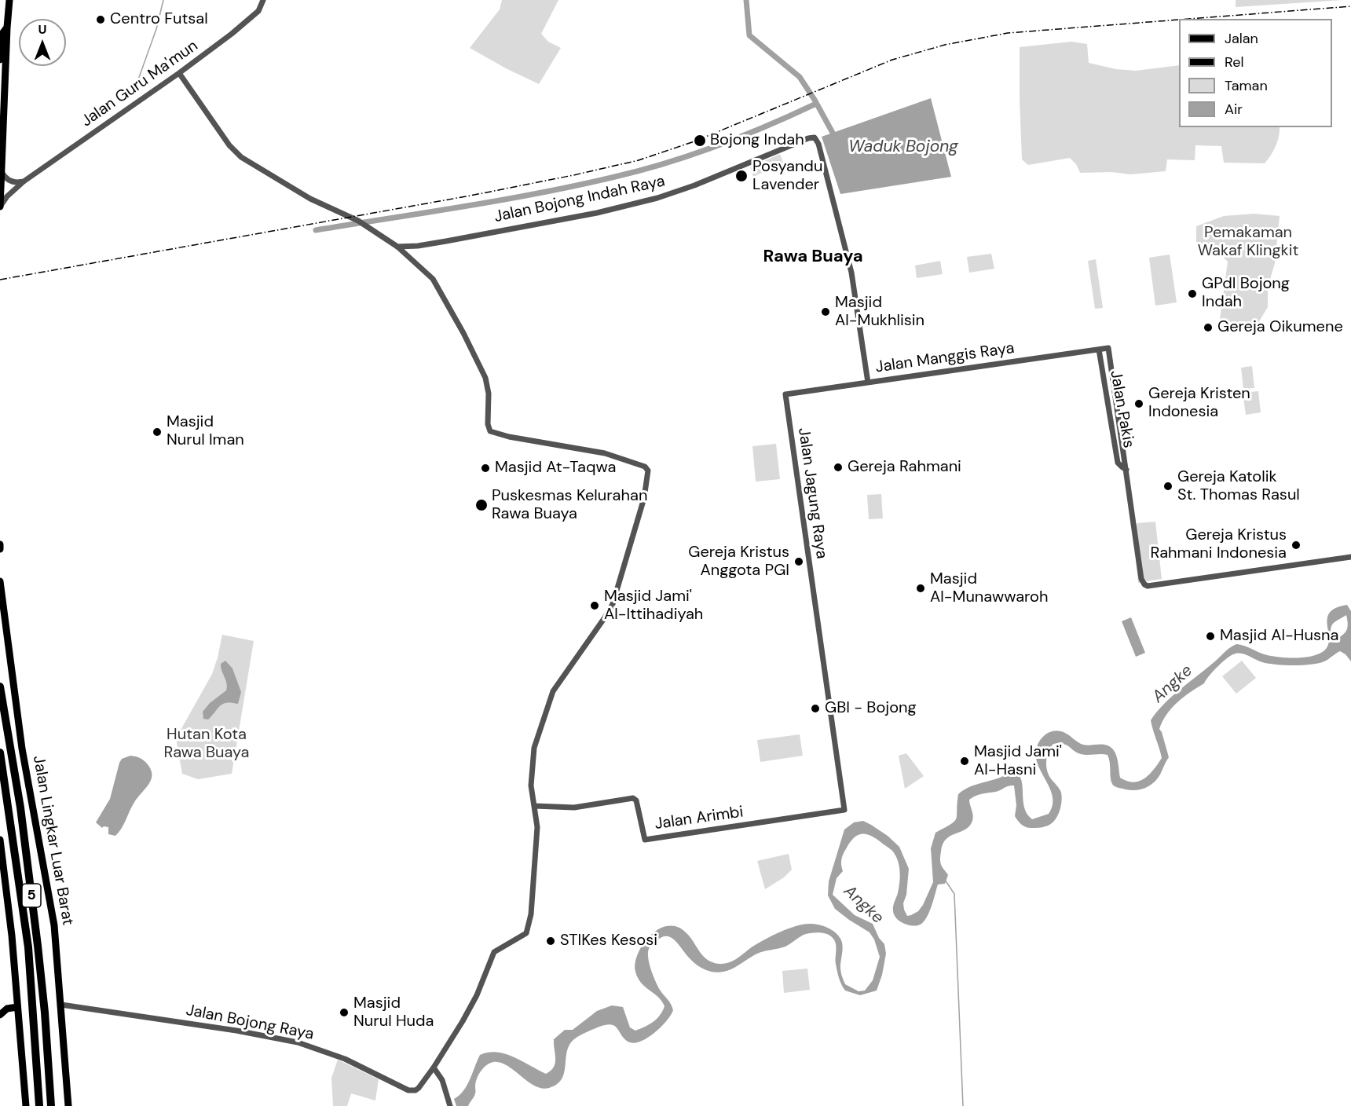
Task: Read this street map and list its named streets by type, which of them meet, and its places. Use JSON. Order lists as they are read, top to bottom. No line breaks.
{"streets":{"highway":["5"],"main road":["Jalan Lingkar Luar Barat"],"street":["Jalan Guru Ma'mun","Jalan Bojong Indah Raya","Jalan Manggis Raya","Jalan Pakis","Jalan Jagung Raya","Jalan Arimbi","Jalan Bojong Raya"]},"crossings":[["Jalan Bojong Indah Raya","Jalan Manggis Raya"],["Jalan Bojong Indah Raya","Jalan Bojong Raya"],["Jalan Manggis Raya","Jalan Pakis"],["Jalan Manggis Raya","Jalan Jagung Raya"],["Jalan Jagung Raya","Jalan Arimbi"],["Jalan Arimbi","Jalan Bojong Raya"],["Jalan Lingkar Luar Barat","Jalan Bojong Raya"]],"districts":["Rawa Buaya"],"water":["Waduk Bojong","Angke"],"parks":["Pemakaman Wakaf Klingkit","Hutan Kota Rawa Buaya"],"places":["Centro Futsal","Bojong Indah","Posyandu Lavender","GPdI Bojong Indah","Masjid Al-Mukhlisin","Gereja Oikumene","Gereja Kristen Indonesia","Masjid Nurul Iman","Gereja Rahmani","Masjid At-Taqwa","Gereja Katolik St. Thomas Rasul","Puskesmas Kelurahan Rawa Buaya","Gereja Kristus Rahmani Indonesia","Gereja Kristus Anggota PGI","Masjid Al-Munawwaroh","Masjid Jami' Al-Ittihadiyah","Masjid Al-Husna","GBI - Bojong","Masjid Jami' Al-Hasni","STIKes Kesosi","Masjid Nurul Huda"],"legend":["Jalan","Rel","Taman","Air"],"north":"top"}
